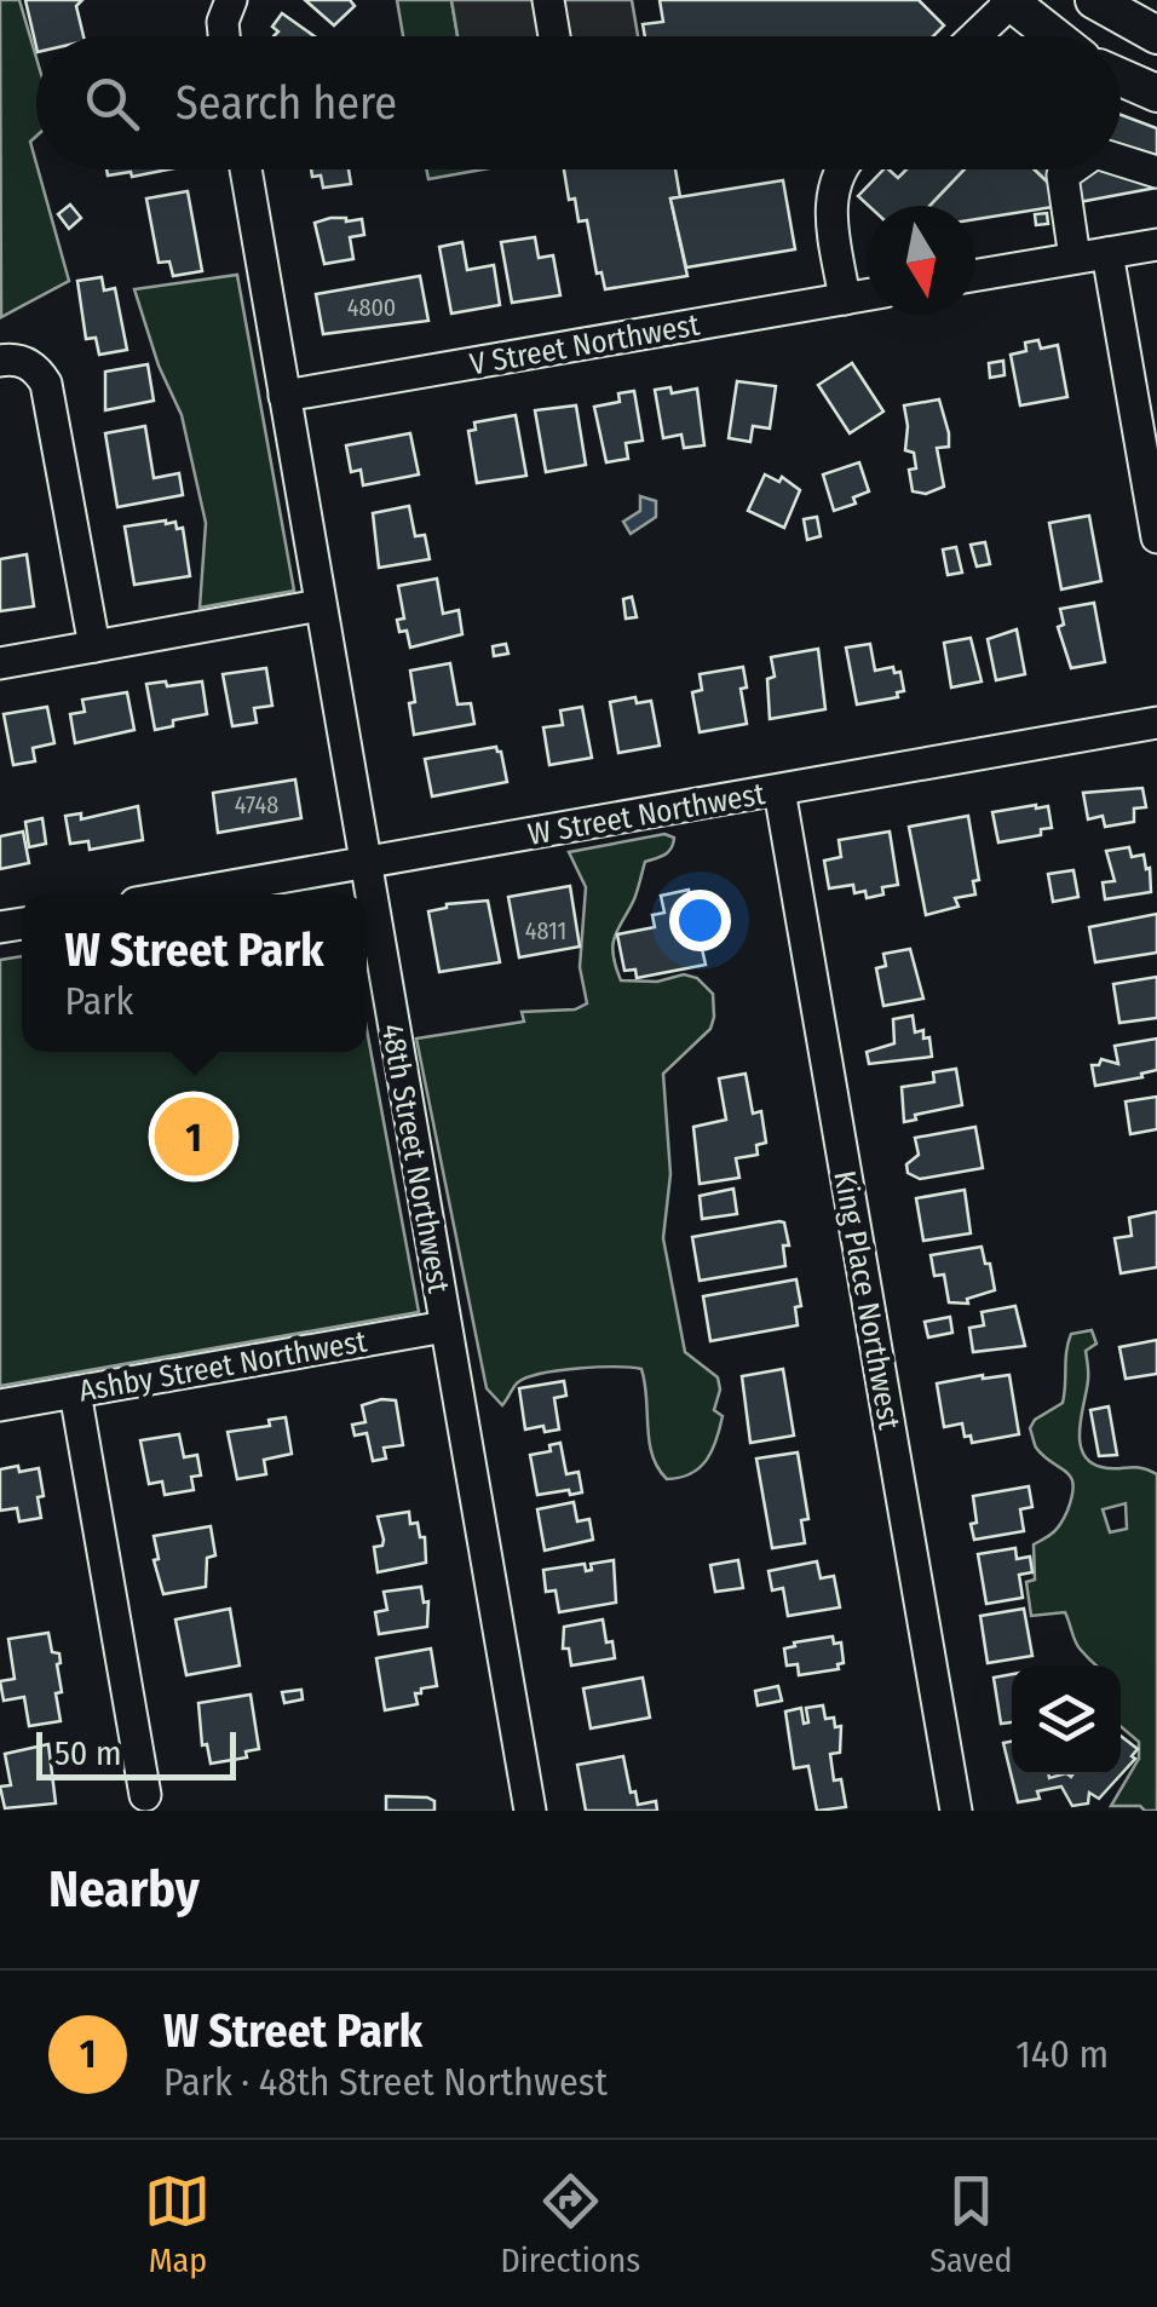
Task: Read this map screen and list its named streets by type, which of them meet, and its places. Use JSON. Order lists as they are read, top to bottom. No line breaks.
{"streets":{"street":["V Street Northwest","W Street Northwest","48th Street Northwest","King Place Northwest","Ashby Street Northwest"]},"crossings":[["V Street Northwest","48th Street Northwest"],["W Street Northwest","48th Street Northwest"],["W Street Northwest","King Place Northwest"],["48th Street Northwest","Ashby Street Northwest"]],"house_numbers":["4800","4748","4811"],"scale_bar":"50 m","north":"bottom","page":{"search":"Search here","popup":["W Street Park","Park"],"pins":"1","scale":"50 m","heading":"Nearby","list":[{"mark":"1","name":"W Street Park","note":"Park · 48th Street Northwest","value":"140 m"}],"nav":["Map","Directions","Saved"]}}
